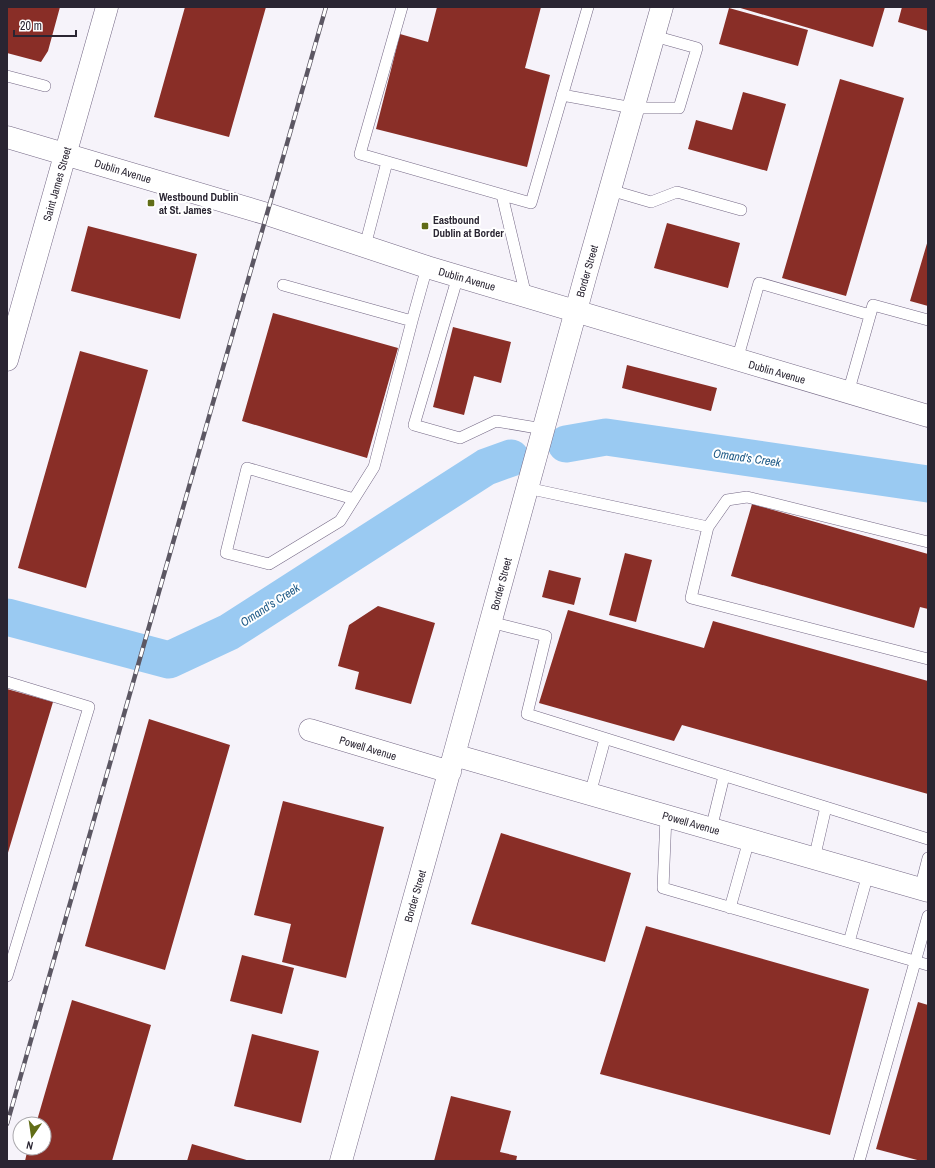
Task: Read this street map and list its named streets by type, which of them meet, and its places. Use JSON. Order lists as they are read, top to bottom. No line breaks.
{"streets":{"street":["Dublin Avenue","Saint James Street","Border Street","Powell Avenue"]},"crossings":[["Dublin Avenue","Saint James Street"],["Dublin Avenue","Border Street"],["Border Street","Powell Avenue"]],"water":["Omand's Creek"],"places":{"transit":["Westbound Dublin at St. James","Eastbound Dublin at Border"]},"scale_bar":"20 m","north":"bottom"}
